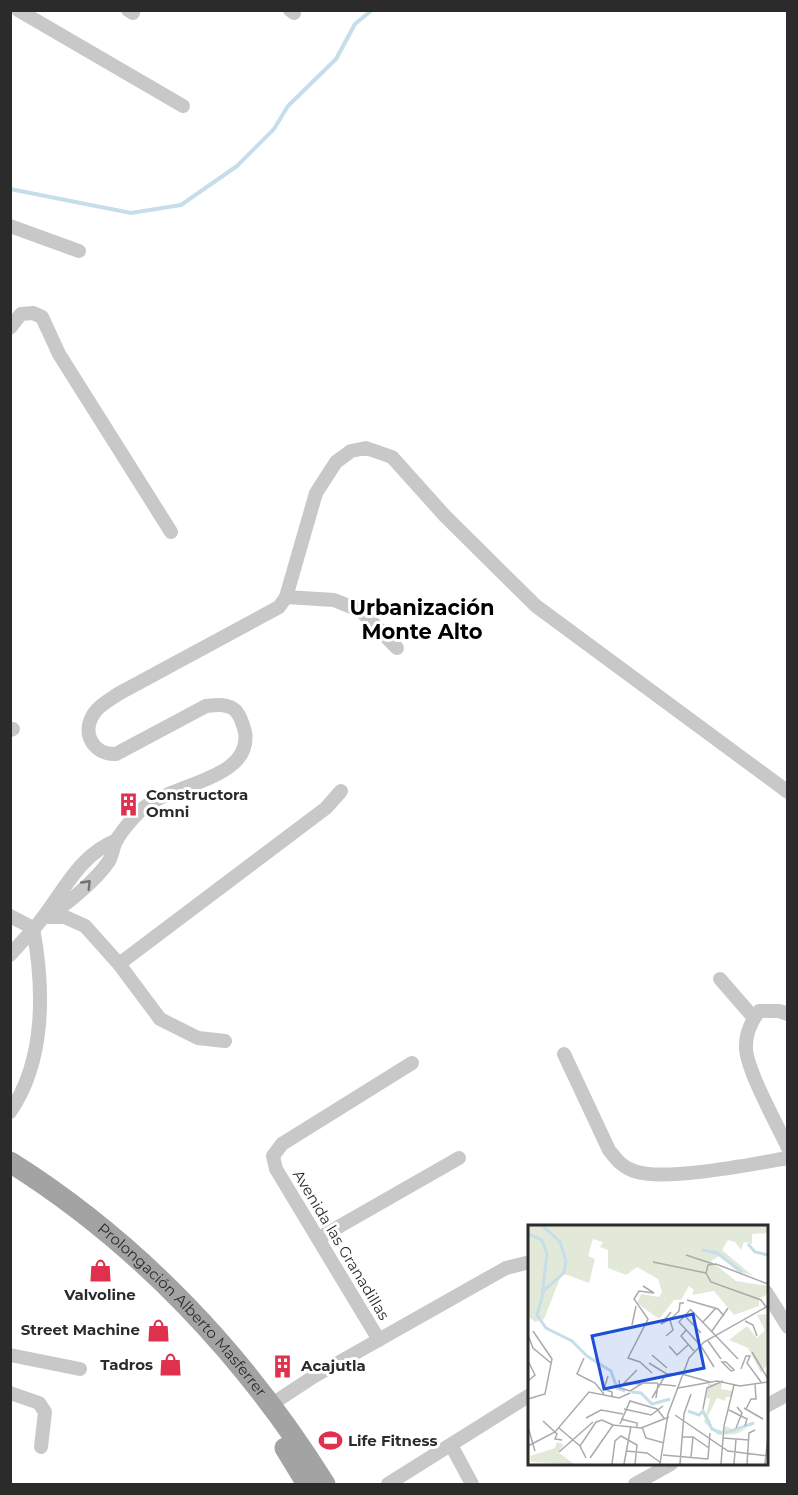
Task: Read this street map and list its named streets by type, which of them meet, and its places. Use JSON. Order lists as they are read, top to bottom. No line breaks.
{"streets":{"main road":["Prolongación Alberto Masferrer"],"street":["Avenida las Granadillas"]},"districts":["Urbanización Monte Alto"],"places":{"building":["Constructora Omni","Acajutla"],"shop":["Valvoline","Street Machine","Tadros"],"sports":["Life Fitness"]}}
